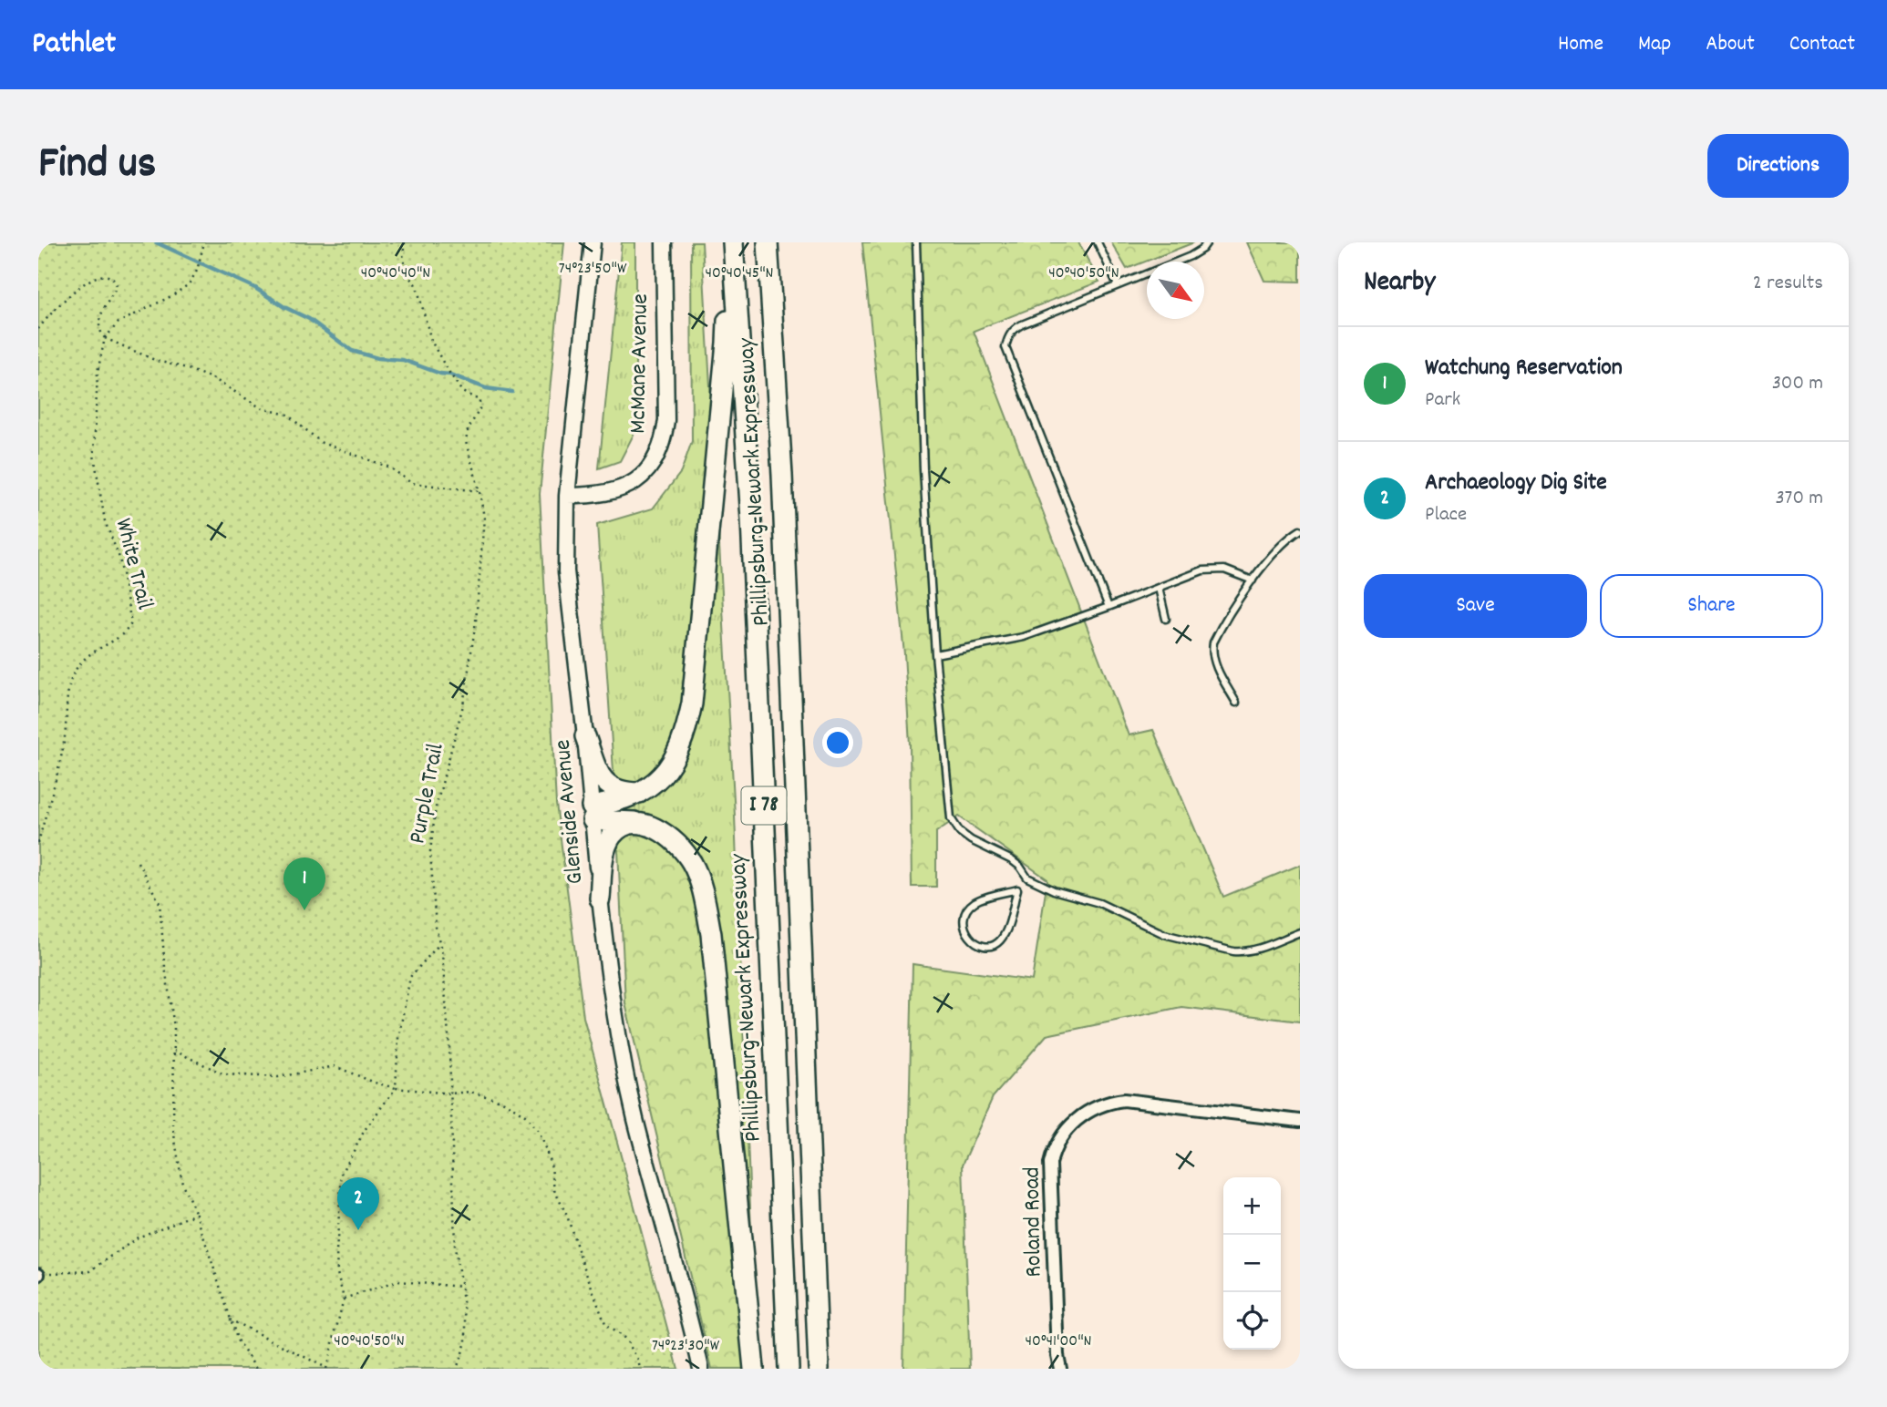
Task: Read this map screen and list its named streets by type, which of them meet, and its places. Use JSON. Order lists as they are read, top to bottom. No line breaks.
{"streets":{"highway":["Phillipsburg-Newark Expressway","I 78"],"main road":["McMane Avenue","Glenside Avenue"],"street":["Roland Road"],"path":["White Trail","Purple Trail"]},"crossings":[["McMane Avenue","Glenside Avenue"]],"north":"bottom right","page":{"header":"Pathlet","nav":["Home","Map","About","Contact"],"title":"Find us","buttons":["Directions",["Save","Share"]],"heading":["Nearby","2 results"],"list":[{"mark":"1","name":"Watchung Reservation","note":"Park","value":"300 m"},{"mark":"2","name":"Archaeology Dig Site","note":"Place","value":"370 m"}],"pins":["1","2"],"map_buttons":["+","−"]},"coordinates":["74°23'50\"W","40°40'40\"N","40°40'50\"N","40°40'45\"N","40°41'00\"N","74°23'30\"W"]}
